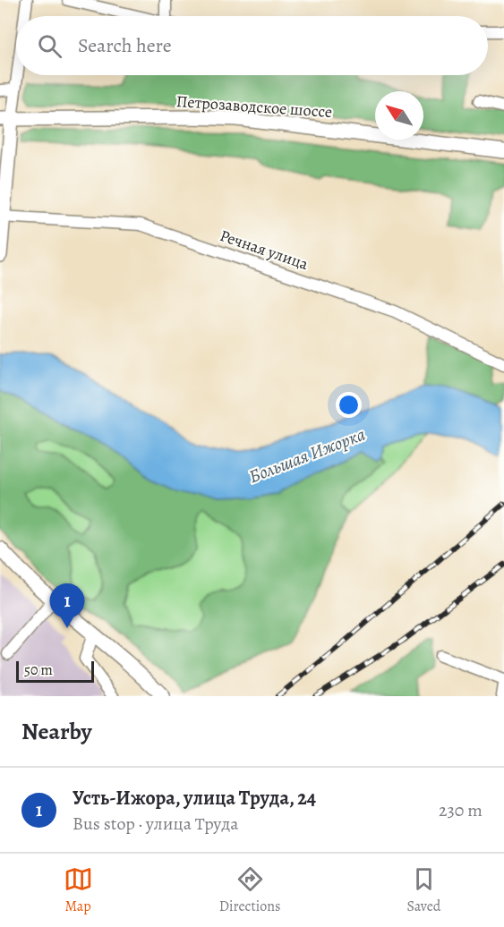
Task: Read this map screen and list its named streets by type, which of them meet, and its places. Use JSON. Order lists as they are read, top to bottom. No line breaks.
{"streets":{"main road":["Петрозаводское шоссе"],"street":["Речная улица"]},"water":["Большая Ижорка"],"scale_bar":"50 m","north":"top left","page":{"search":"Search here","pins":"1","scale":"50 m","heading":"Nearby","list":[{"mark":"1","name":"Усть-Ижора, улица Труда, 24","note":"Bus stop · улица Труда","value":"230 m"}],"nav":["Map","Directions","Saved"]}}
